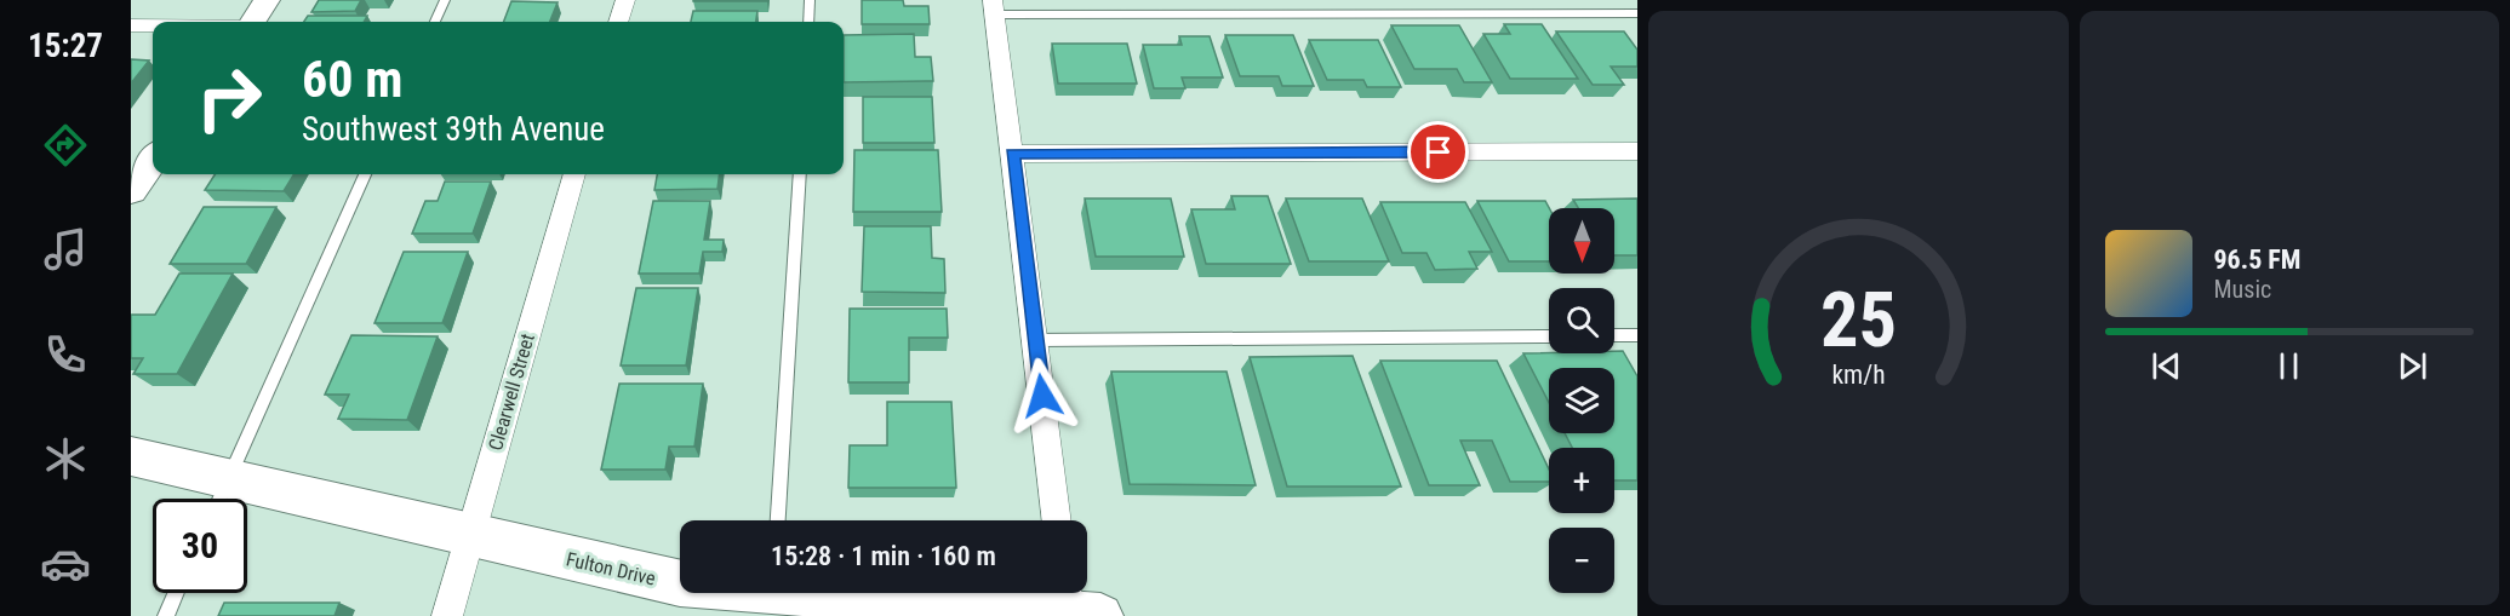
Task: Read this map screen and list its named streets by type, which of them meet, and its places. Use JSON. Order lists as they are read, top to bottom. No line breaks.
{"streets":{"main road":["Fulton Drive"],"street":["Clearwell Street"]},"crossings":[["Clearwell Street","Fulton Drive"]],"north":"bottom","page":{"tabs":"15:27","turn":["60 m","Southwest 39th Avenue"],"map_buttons":["+","−"],"song":["96.5 FM","Music"],"limit":"30","trip":"15:28 · 1 min · 160 m","gauge":["25","km/h"]}}
